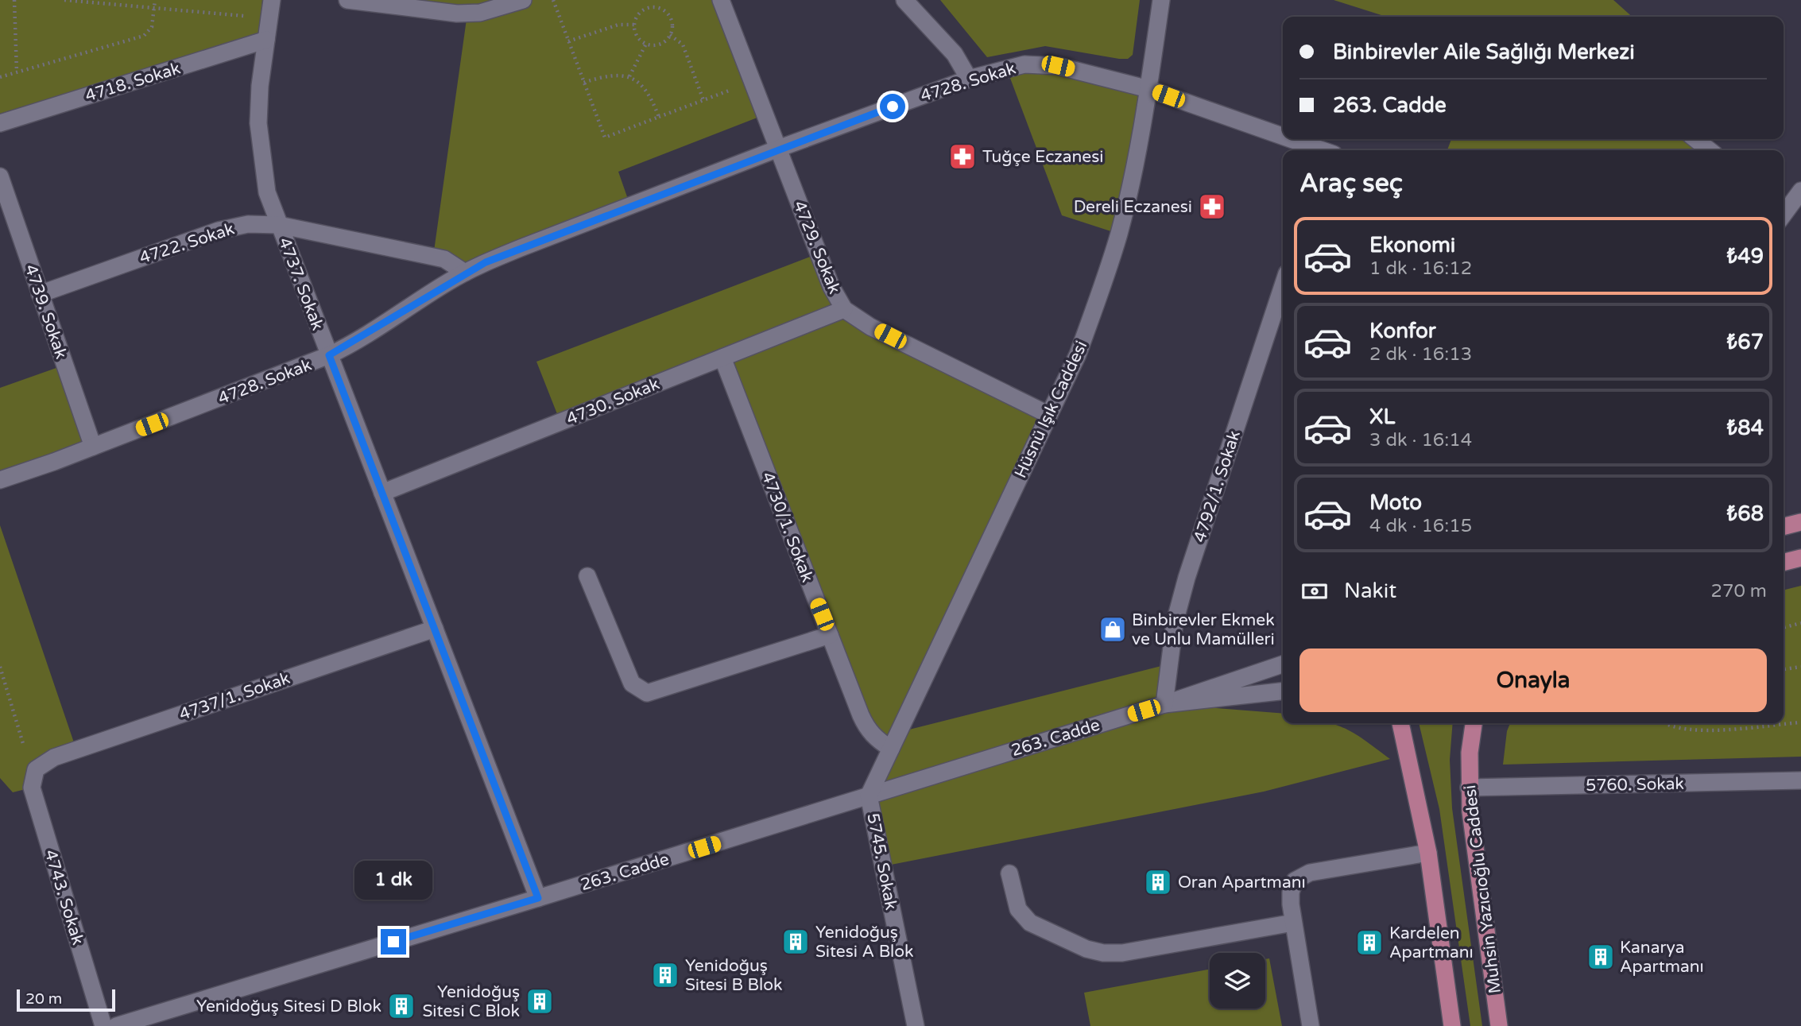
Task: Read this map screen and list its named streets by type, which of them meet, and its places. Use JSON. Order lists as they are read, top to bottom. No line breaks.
{"streets":{"main road":["Muhsin Yazıcıoğlu Caddesi"],"street":["4718. Sokak","4728. Sokak","4722. Sokak","4729. Sokak","4737. Sokak","4739. Sokak","4730. Sokak","Hüsnü Işık Caddesi","4792/1. Sokak","4730/1. Sokak","4737/1. Sokak","263. Cadde","5760. Sokak","5745. Sokak","4743. Sokak"]},"crossings":[["4718. Sokak","4737. Sokak"],["4728. Sokak","4722. Sokak"],["4728. Sokak","4729. Sokak"],["4728. Sokak","4737. Sokak"],["4728. Sokak","4739. Sokak"],["4728. Sokak","Hüsnü Işık Caddesi"],["4722. Sokak","4737. Sokak"],["4722. Sokak","4739. Sokak"],["4729. Sokak","4730. Sokak"],["4729. Sokak","Hüsnü Işık Caddesi"],["4737. Sokak","4730. Sokak"],["4737. Sokak","4737/1. Sokak"],["4737. Sokak","263. Cadde"],["4730. Sokak","4730/1. Sokak"],["Hüsnü Işık Caddesi","4730/1. Sokak"],["Hüsnü Işık Caddesi","263. Cadde"],["Hüsnü Işık Caddesi","5745. Sokak"],["4792/1. Sokak","263. Cadde"],["4737/1. Sokak","4743. Sokak"],["263. Cadde","5745. Sokak"],["5760. Sokak","Muhsin Yazıcıoğlu Caddesi"]],"places":{"pharmacy":["Tuğçe Eczanesi","Dereli Eczanesi"],"shop":["Binbirevler Ekmek ve Unlu Mamülleri"],"building":["Oran Apartmanı","Yenidoğuş Sitesi A Blok","Kardelen Apartmanı","Kanarya Apartmanı","Yenidoğuş Sitesi B Blok","Yenidoğuş Sitesi C Blok","Yenidoğuş Sitesi D Blok"]},"scale_bar":"20 m","page":{"banner":["Binbirevler Aile Sağlığı Merkezi","263. Cadde"],"heading":"Araç seç","list":[{"name":"Ekonomi","note":"1 dk · 16:12","value":"₺49"},{"name":"Konfor","note":"2 dk · 16:13","value":"₺67"},{"name":"XL","note":"3 dk · 16:14","value":"₺84"},{"name":"Moto","note":"4 dk · 16:15","value":"₺68"}],"pay":["Nakit","270 m"],"buttons":"Onayla","bubble":"1 dk","scale":"20 m"}}
